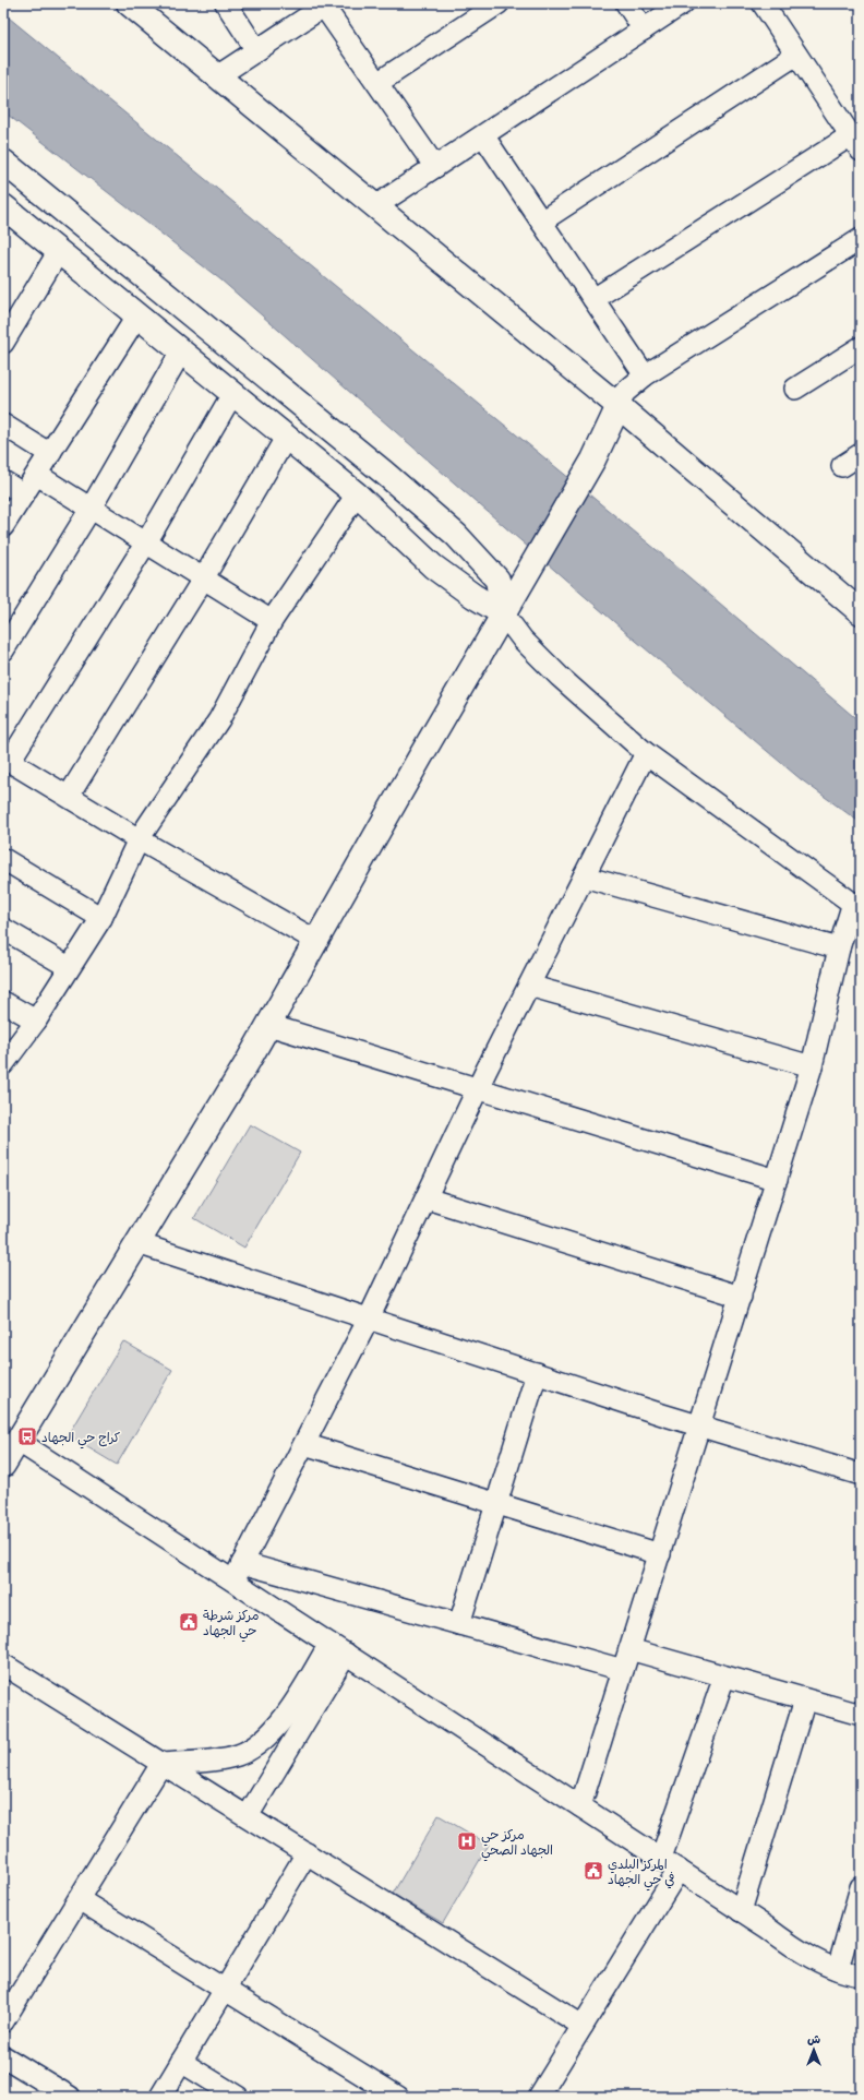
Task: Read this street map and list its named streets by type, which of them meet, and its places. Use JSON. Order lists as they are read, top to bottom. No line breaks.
{"places":{"bus stop":["كراج حي الجهاد"],"public building":["مركز شرطة حي الجهاد","المركز البلدي في حي الجهاد"],"hospital":["مركز حي الجهاد الصحي"]},"north":"top"}
